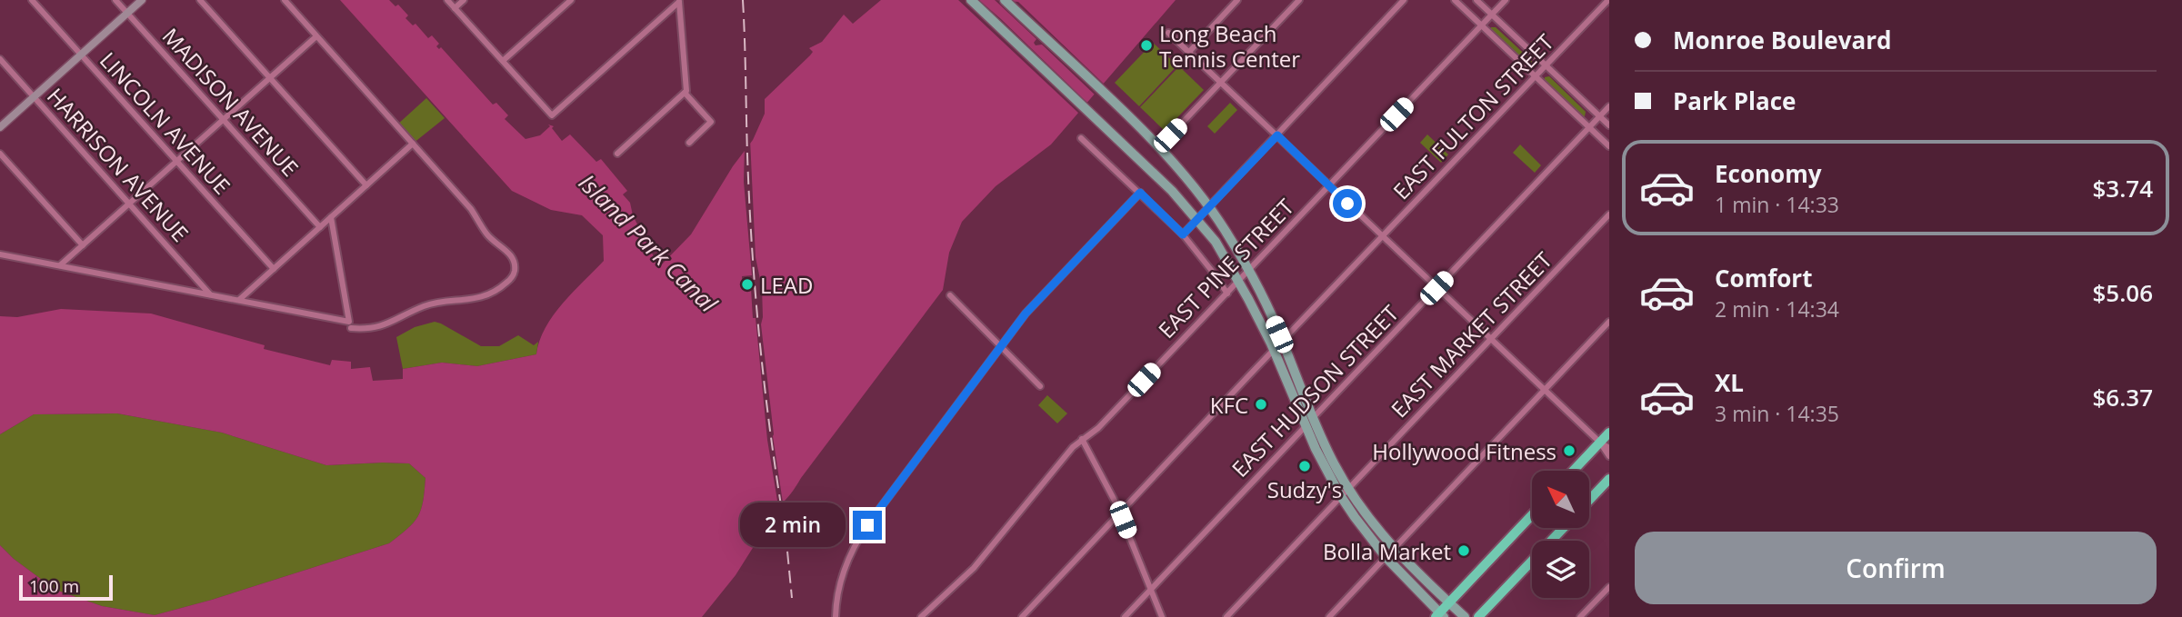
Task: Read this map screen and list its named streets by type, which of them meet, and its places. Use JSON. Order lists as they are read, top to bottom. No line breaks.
{"streets":{"street":["MADISON AVENUE","EAST FULTON STREET","LINCOLN AVENUE","HARRISON AVENUE","EAST PINE STREET","EAST MARKET STREET","EAST HUDSON STREET"]},"water":["Island Park Canal"],"places":["Long Beach Tennis Center","LEAD","KFC","Hollywood Fitness","Sudzy's","Bolla Market"],"scale_bar":"100 m","north":"top left","page":{"banner":["Monroe Boulevard","Park Place"],"list":[{"name":"Economy","note":"1 min · 14:33","value":"$3.74"},{"name":"Comfort","note":"2 min · 14:34","value":"$5.06"},{"name":"XL","note":"3 min · 14:35","value":"$6.37"}],"bubble":"2 min","buttons":"Confirm","scale":"100 m"}}
